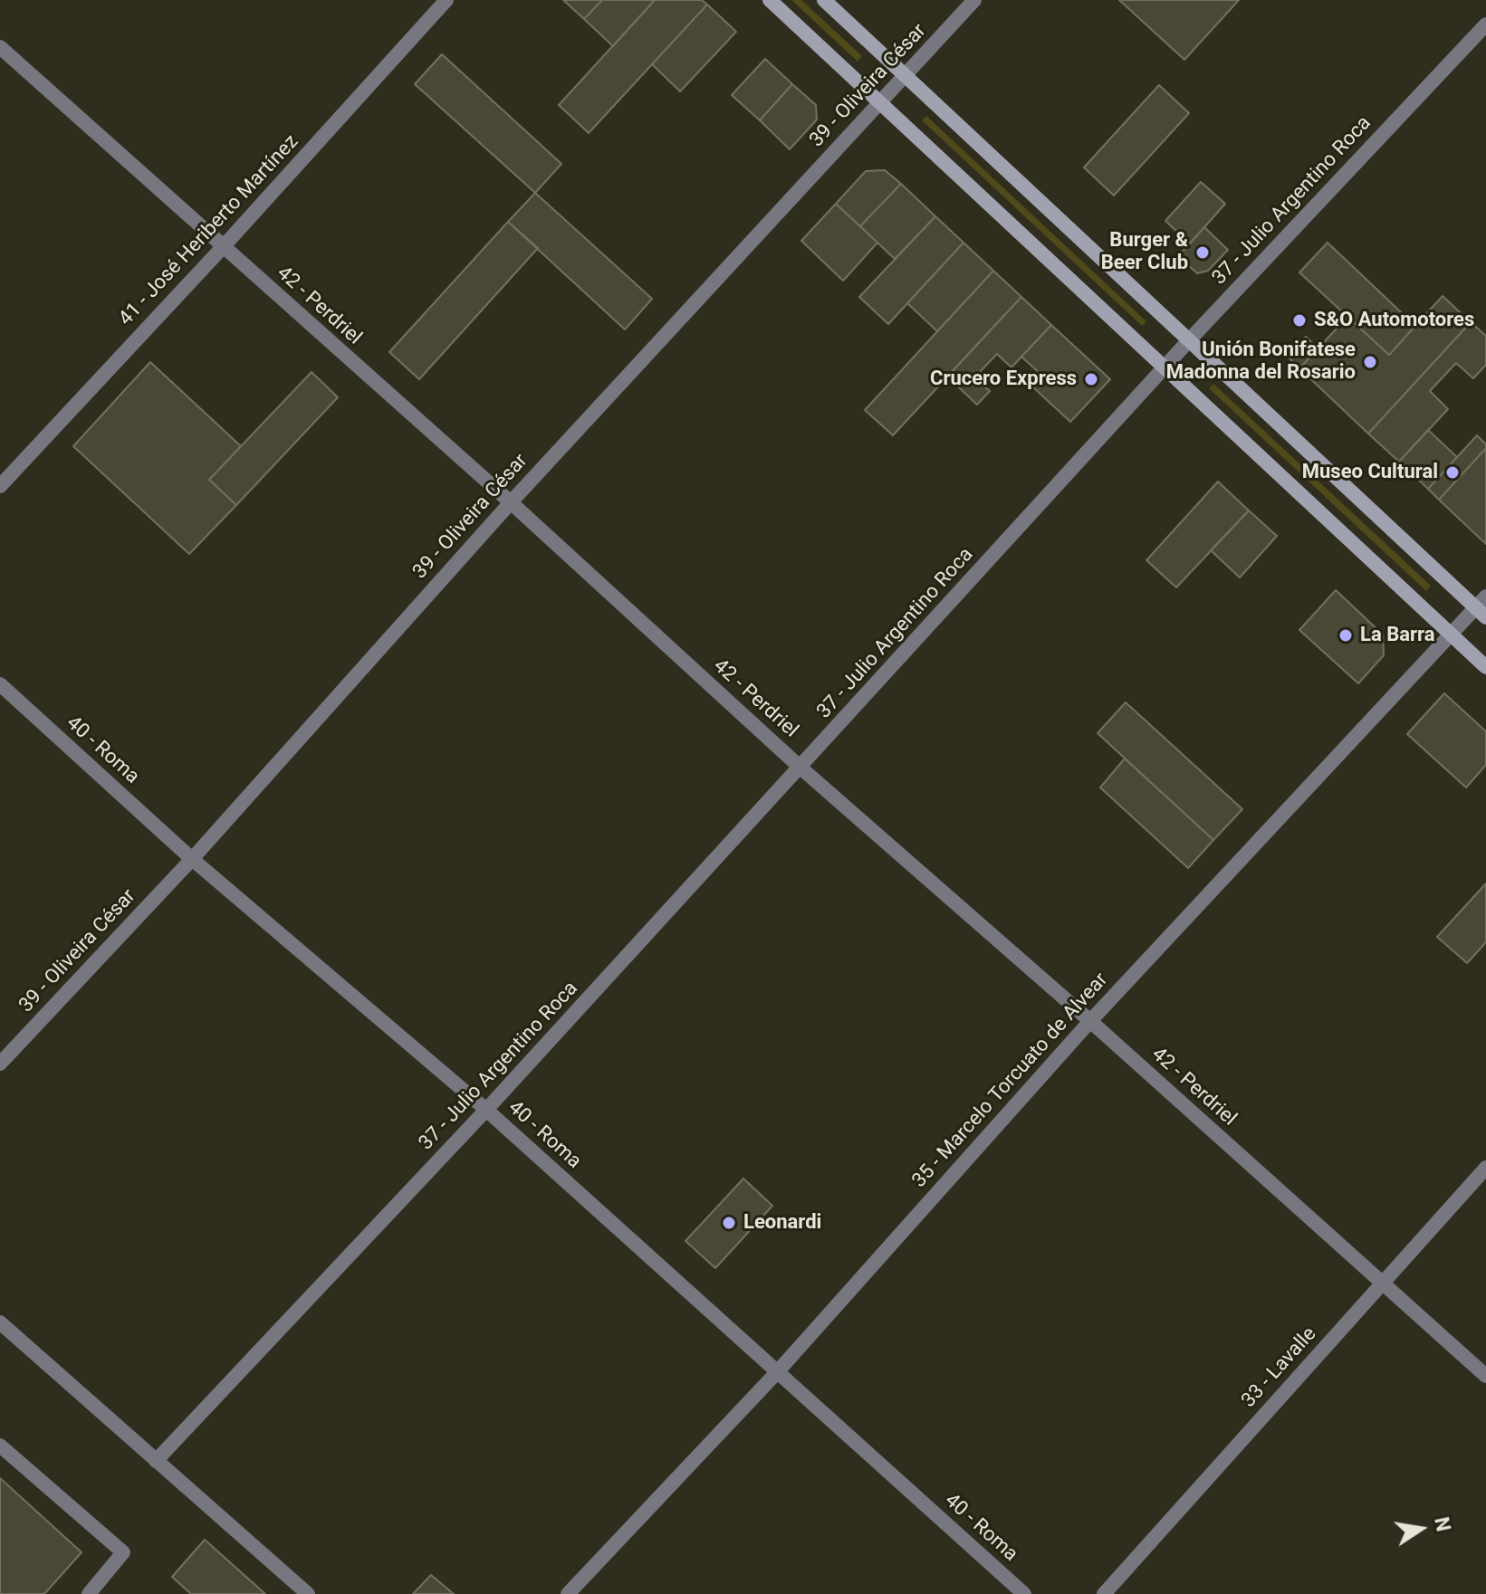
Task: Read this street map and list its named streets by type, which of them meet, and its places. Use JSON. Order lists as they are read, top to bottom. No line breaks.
{"streets":{"street":["39 - Oliveira César","37 - Julio Argentino Roca","41 - José Heriberto Martínez","42 - Perdriel","40 - Roma","35 - Marcelo Torcuato de Alvear","33 - Lavalle"]},"crossings":[["39 - Oliveira César","42 - Perdriel"],["39 - Oliveira César","40 - Roma"],["37 - Julio Argentino Roca","42 - Perdriel"],["37 - Julio Argentino Roca","40 - Roma"],["41 - José Heriberto Martínez","42 - Perdriel"],["42 - Perdriel","35 - Marcelo Torcuato de Alvear"],["42 - Perdriel","33 - Lavalle"],["40 - Roma","35 - Marcelo Torcuato de Alvear"]],"places":["Burger & Beer Club","S&O Automotores","Unión Bonifatese Madonna del Rosario","Crucero Express","Museo Cultural","La Barra","Leonardi"],"north":"right"}
